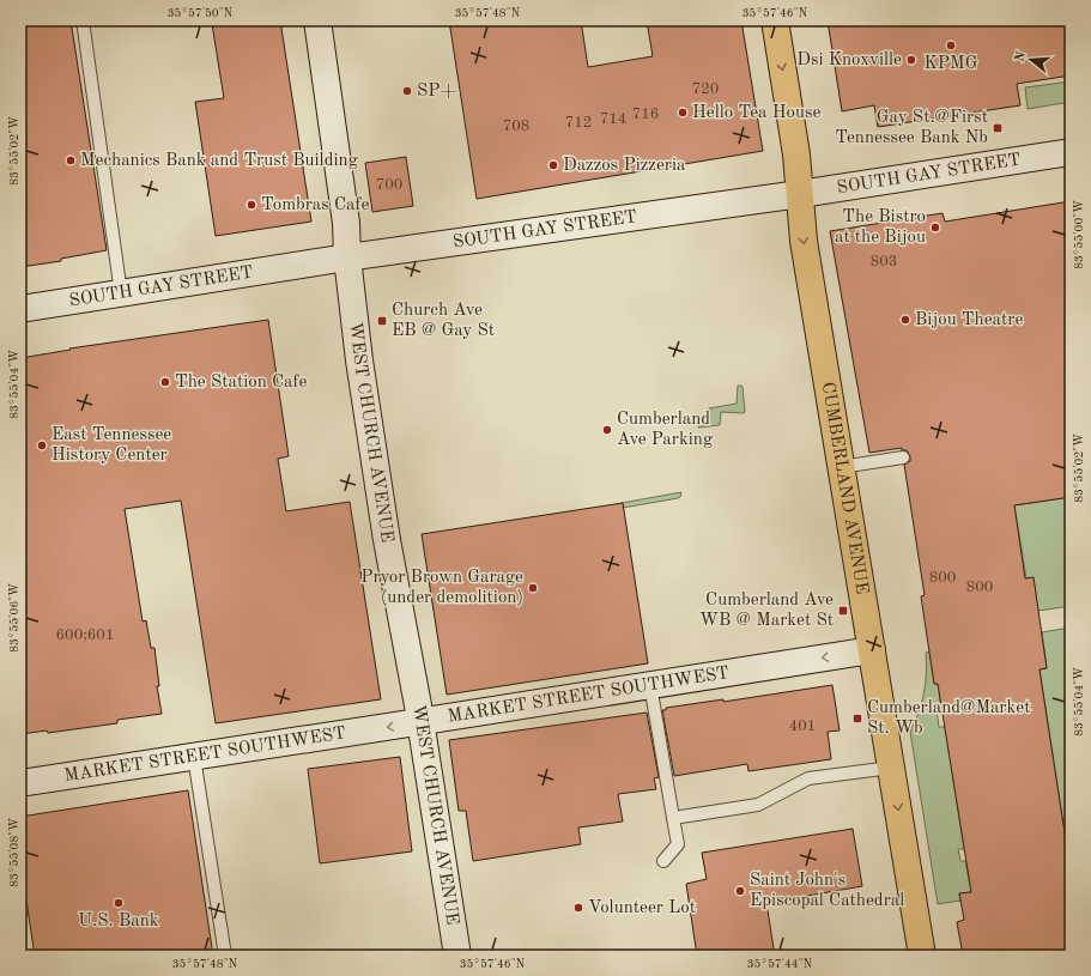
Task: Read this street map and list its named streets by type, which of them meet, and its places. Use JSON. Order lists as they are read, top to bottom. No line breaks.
{"streets":{"main road":["CUMBERLAND AVENUE"],"street":["SOUTH GAY STREET","WEST CHURCH AVENUE","MARKET STREET SOUTHWEST"]},"crossings":[["SOUTH GAY STREET","WEST CHURCH AVENUE"],["SOUTH GAY STREET","CUMBERLAND AVENUE"],["WEST CHURCH AVENUE","MARKET STREET SOUTHWEST"],["CUMBERLAND AVENUE","MARKET STREET SOUTHWEST"]],"one_way":["CUMBERLAND AVENUE","MARKET STREET SOUTHWEST"],"places":{"other":["KPMG","Dsi Knoxville","SP+","Hello Tea House","Mechanics Bank and Trust Building","Dazzos Pizzeria","Tombras Cafe","The Bistro at the Bijou","Bijou Theatre","The Station Cafe","Cumberland Ave Parking","East Tennessee History Center","Pryor Brown Garage (under demolition)","Saint John's Episcopal Cathedral","U.S. Bank","Volunteer Lot"],"transit":["Gay St.@First Tennessee Bank Nb","Church Ave EB @ Gay St","Cumberland Ave WB @ Market St","Cumberland@Market St. Wb"]},"house_numbers":["720","716","714","712","708","700","803","800","800","600;601","401"],"north":"left","coordinates":["35°57'50\"N","35°57'48\"N","35°57'46\"N","83°55'02\"W","83°55'00\"W","83°55'04\"W","83°55'06\"W","83°55'08\"W","35°57'44\"N"]}
